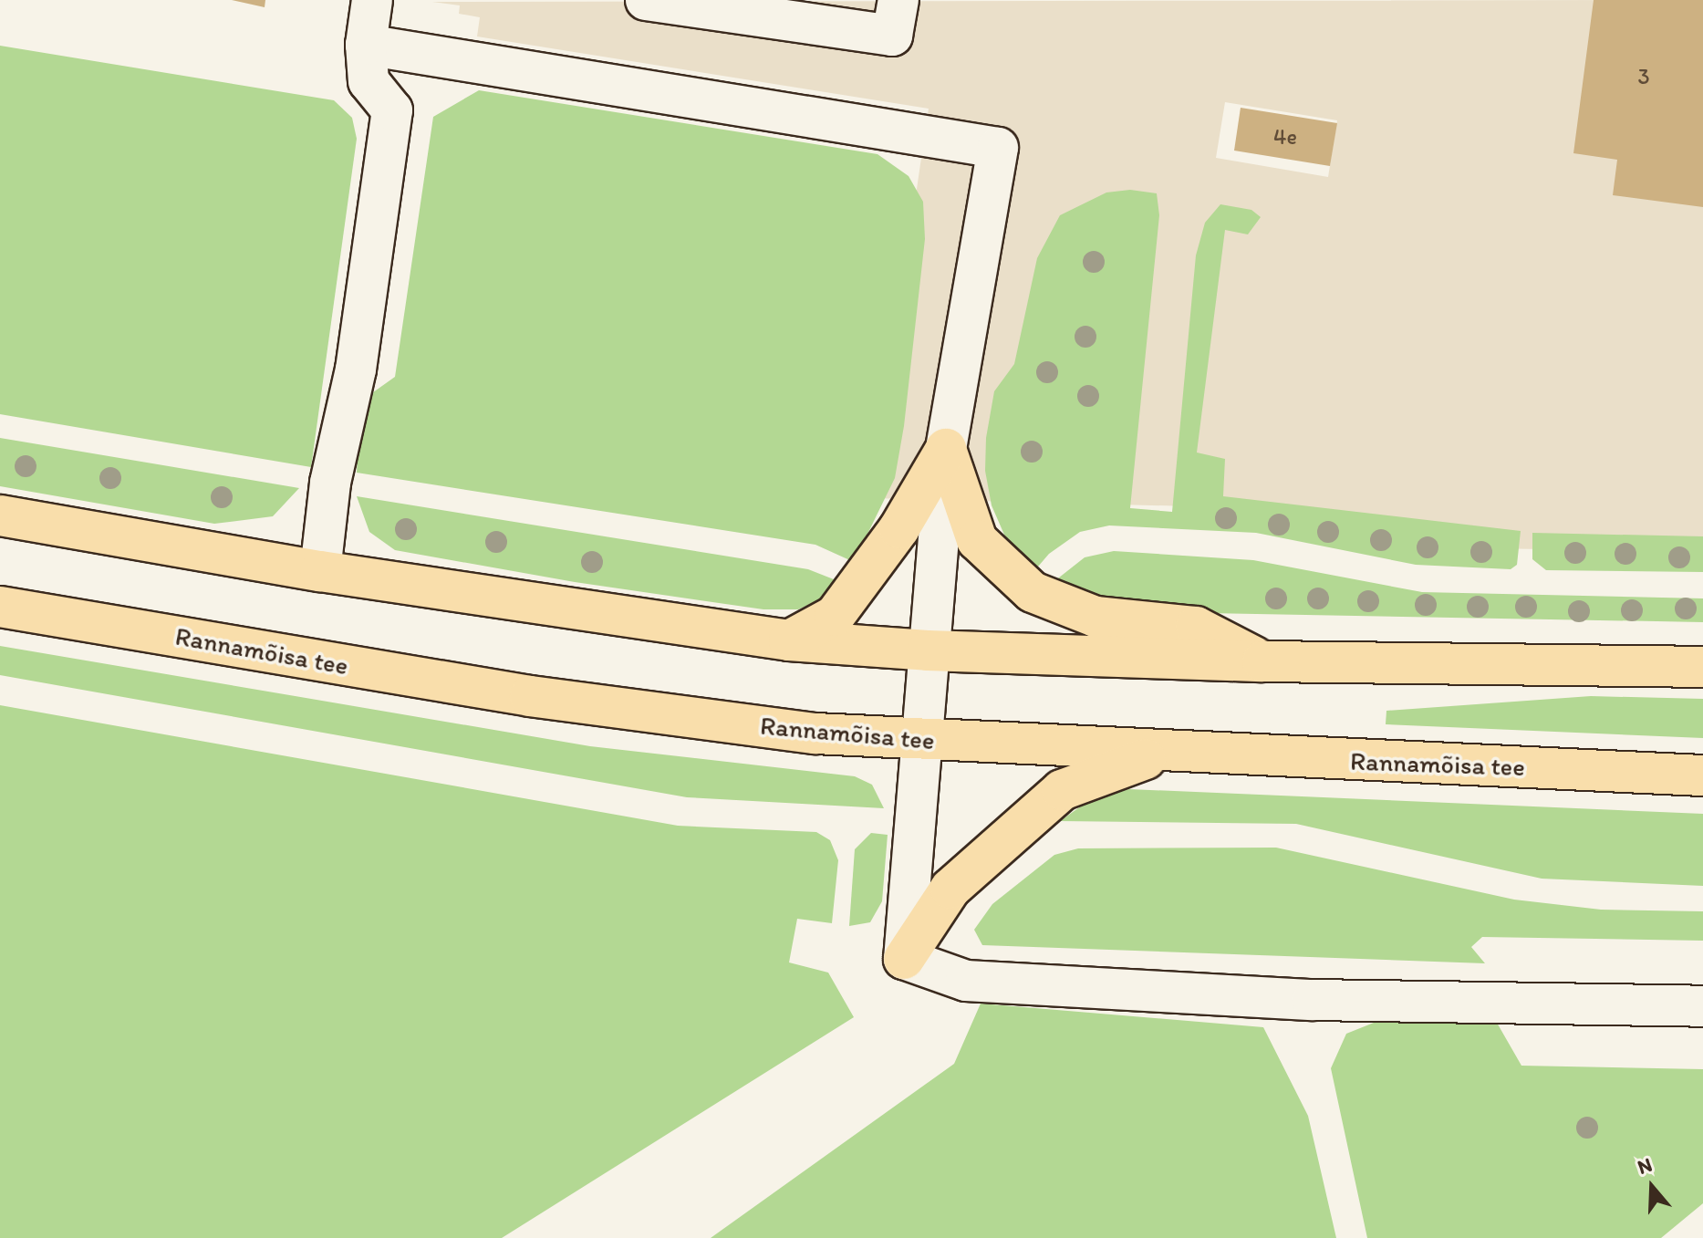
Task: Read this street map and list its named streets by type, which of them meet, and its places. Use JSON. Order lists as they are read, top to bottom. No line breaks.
{"streets":{"main road":["Rannamõisa tee"]},"house_numbers":["3","4e"],"north":"top"}
